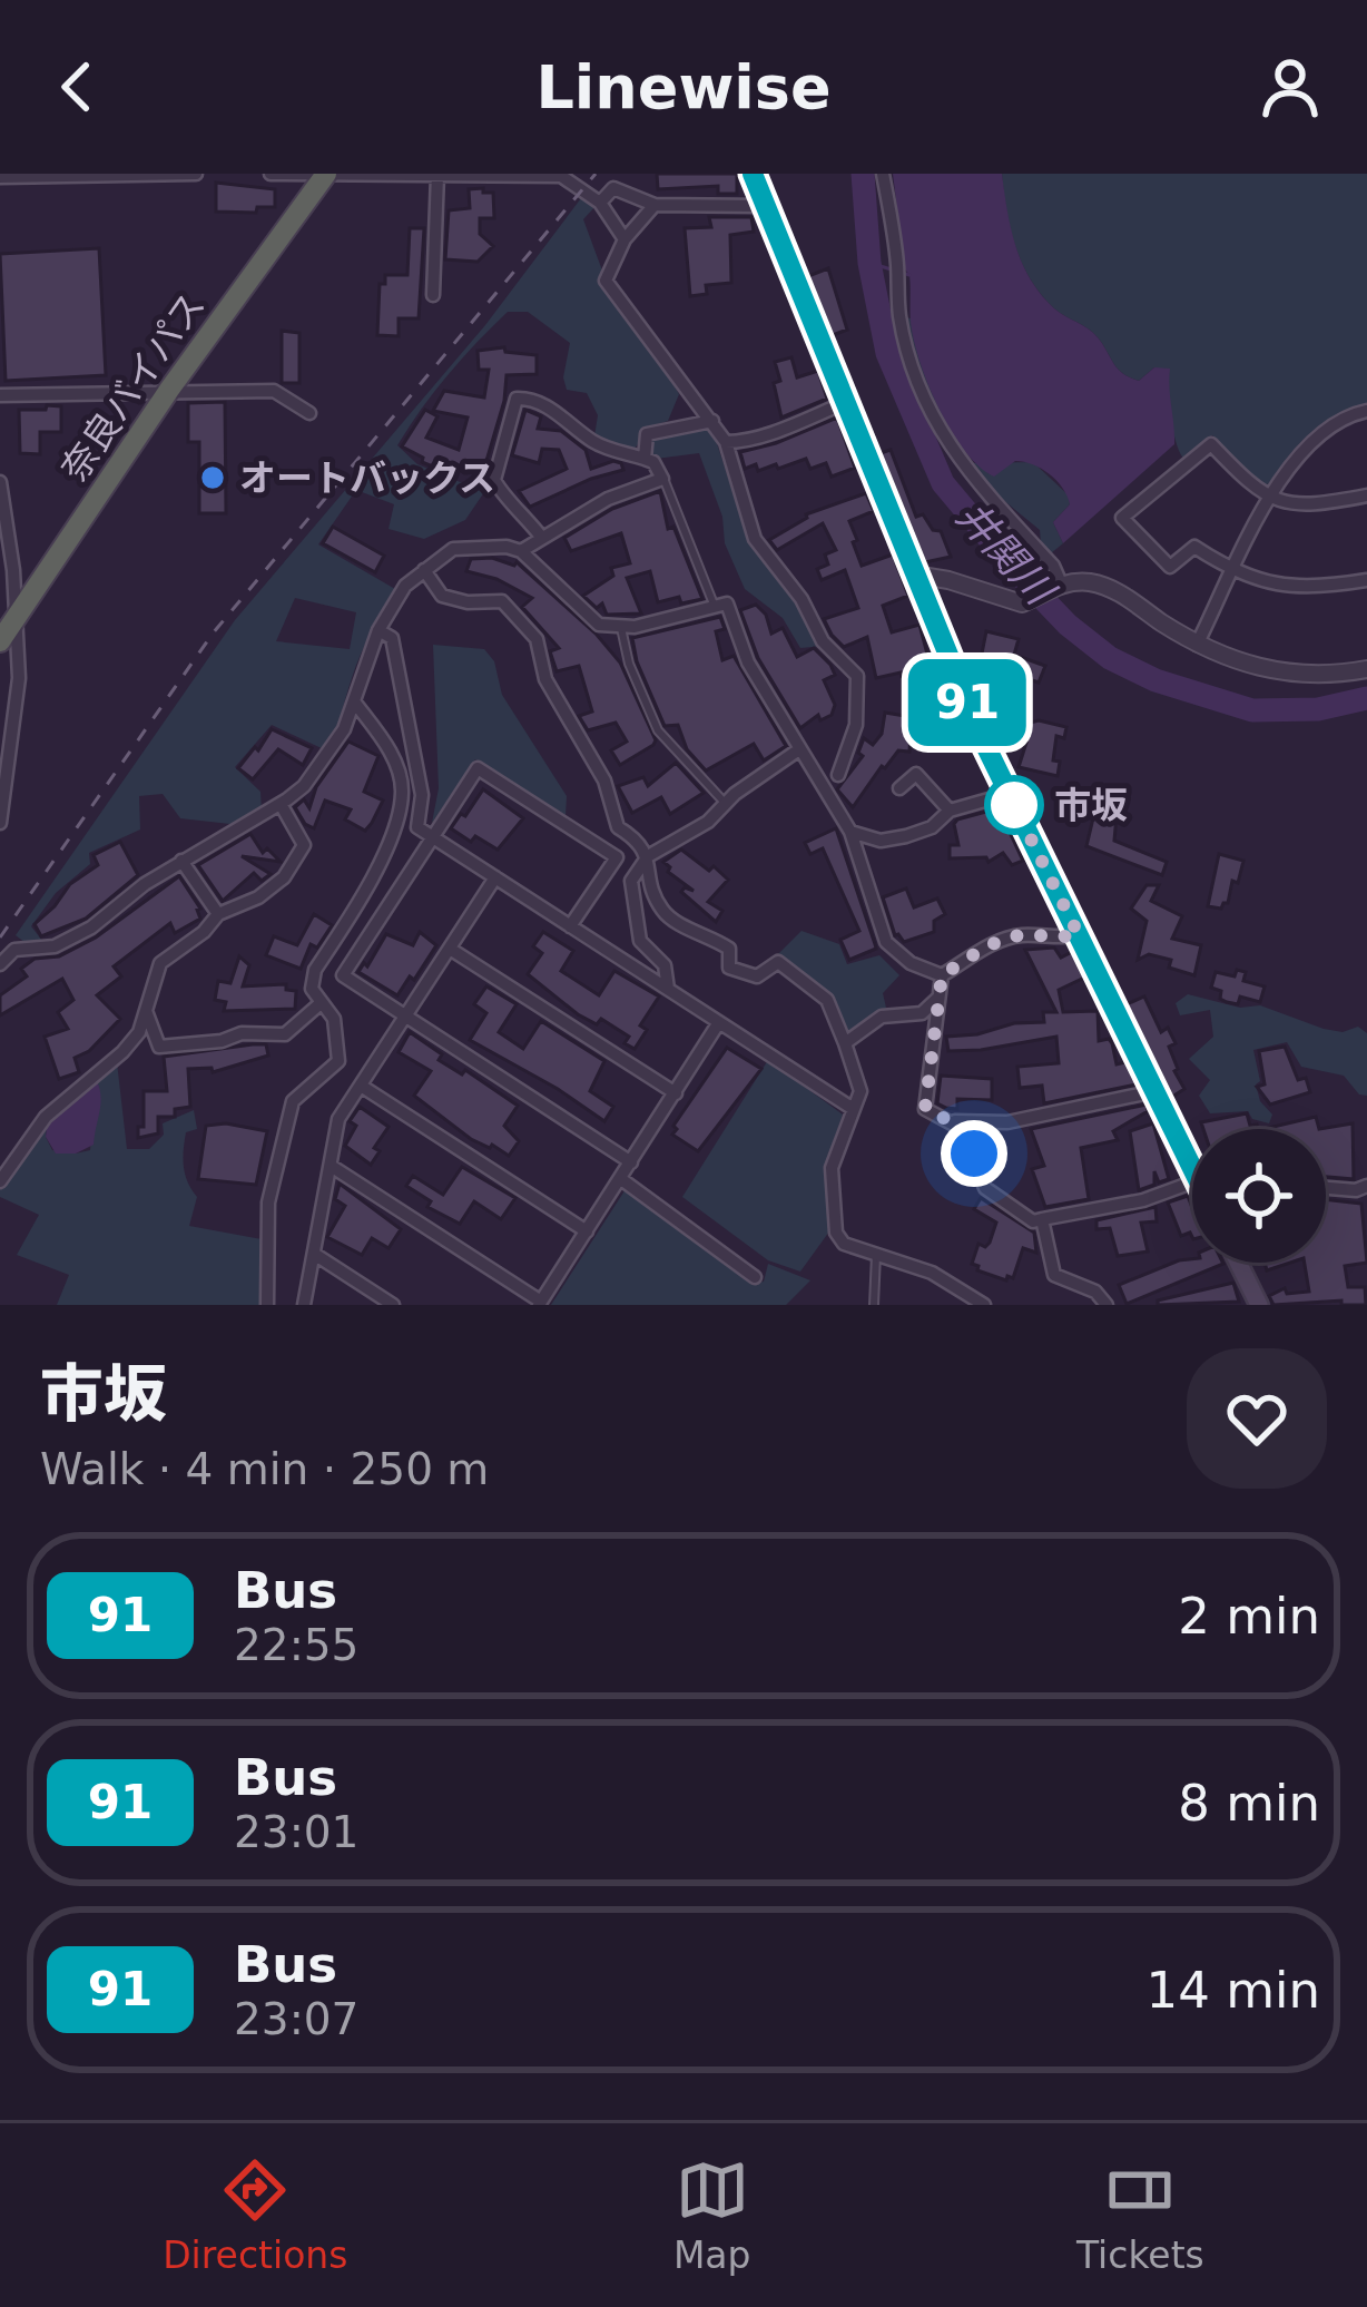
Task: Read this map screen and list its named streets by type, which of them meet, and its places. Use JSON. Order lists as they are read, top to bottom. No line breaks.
{"streets":{"highway":["奈良バイパス"]},"water":["井関川"],"places":["オートバックス","市坂"],"lines":["bus line 91"],"page":{"header":"Linewise","on_map":"91","heading":["市坂","Walk · 4 min · 250 m"],"list":[{"mark":"91","name":"Bus","note":"22:55","value":"2 min"},{"mark":"91","name":"Bus","note":"23:01","value":"8 min"},{"mark":"91","name":"Bus","note":"23:07","value":"14 min"}],"tabs":["Directions","Map","Tickets"]}}
